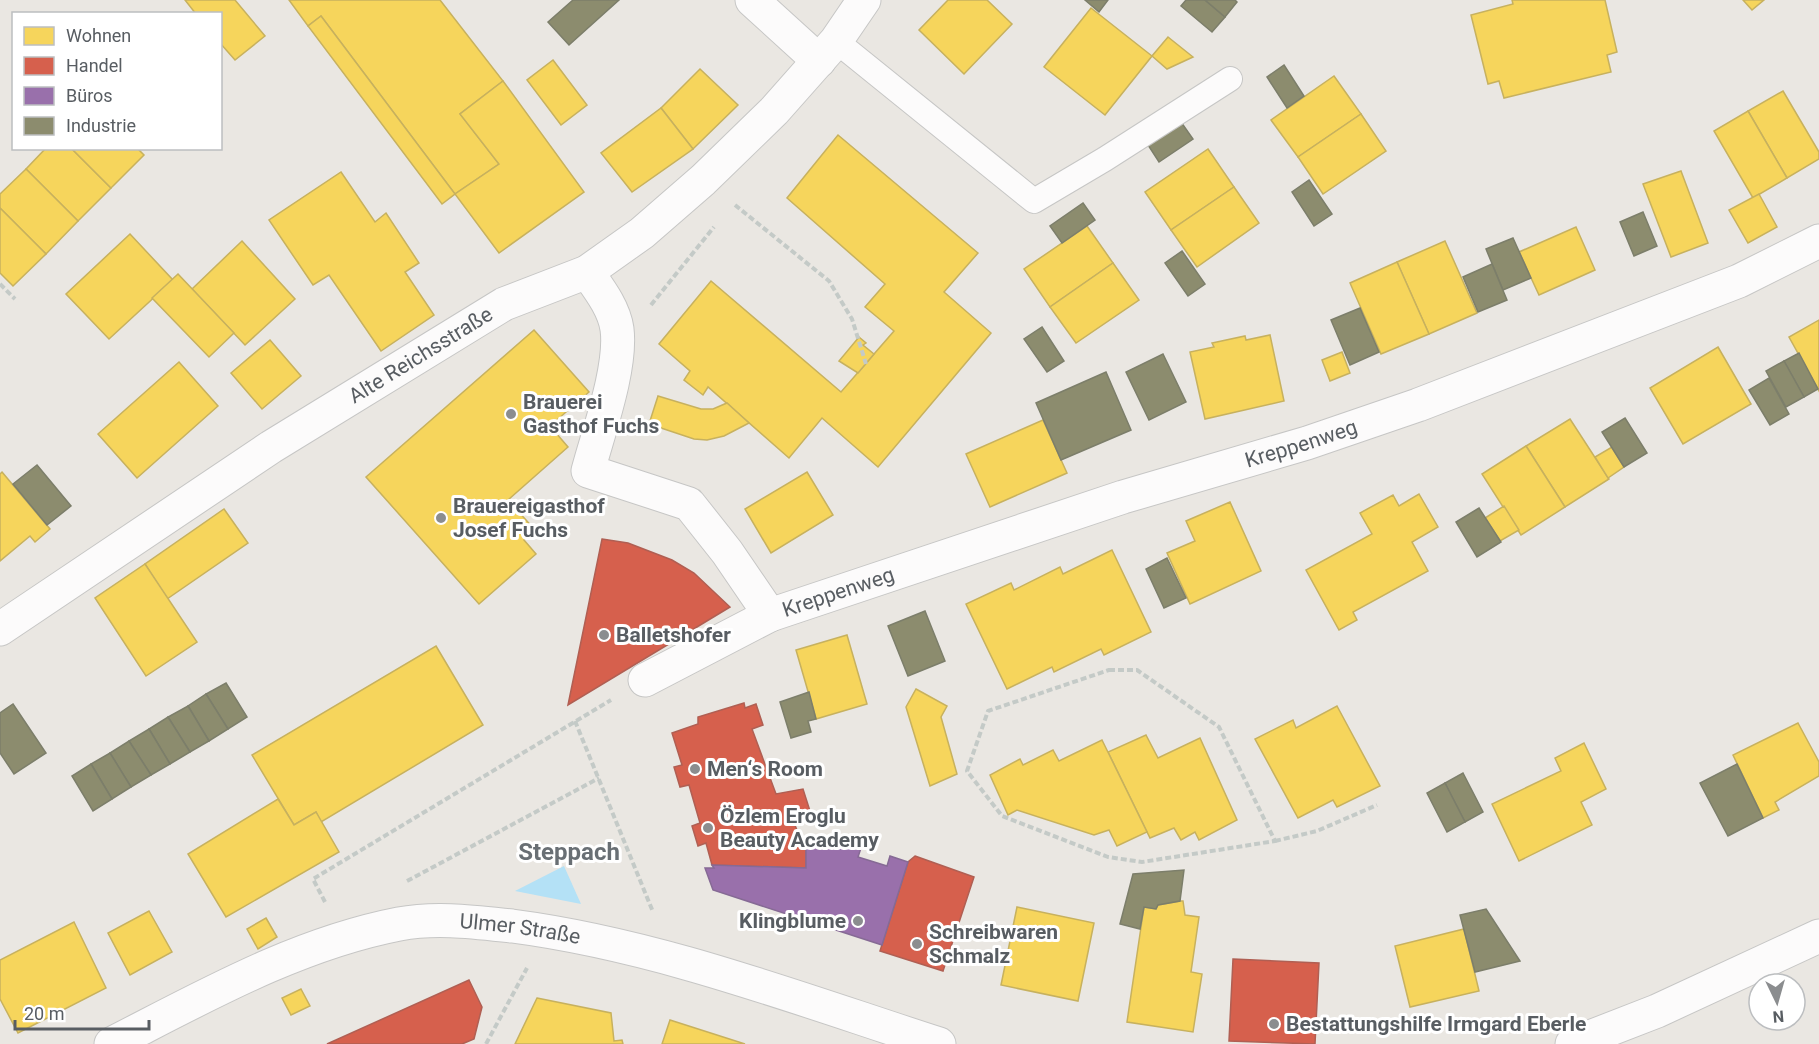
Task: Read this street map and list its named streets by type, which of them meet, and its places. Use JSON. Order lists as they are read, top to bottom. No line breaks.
{"streets":{"street":["Alte Reichsstraße","Kreppenweg","Ulmer Straße"]},"districts":["Steppach"],"places":["Brauerei Gasthof Fuchs","Brauereigasthof Josef Fuchs","Balletshofer","Men‘s Room","Özlem Eroglu Beauty Academy","Klingblume","Schreibwaren Schmalz","Bestattungshilfe Irmgard Eberle"],"legend":["Wohnen","Handel","Büros","Industrie"],"scale_bar":"20 m","north":"bottom"}
